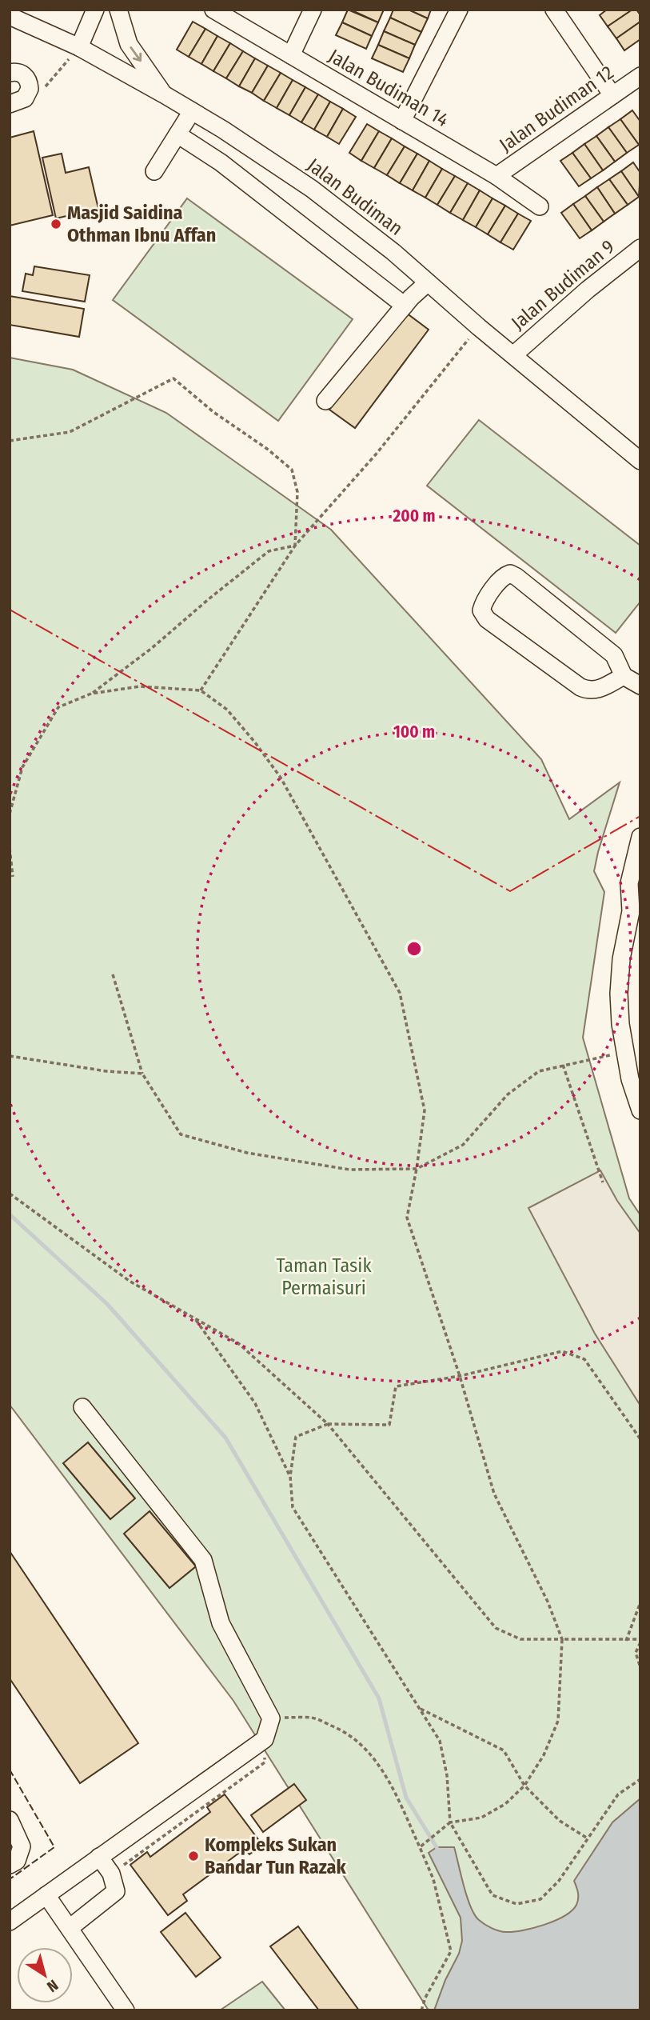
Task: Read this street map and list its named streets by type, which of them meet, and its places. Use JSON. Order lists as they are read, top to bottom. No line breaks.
{"streets":{"street":["Jalan Budiman 14","Jalan Budiman 12","Jalan Budiman","Jalan Budiman 9"]},"crossings":[["Jalan Budiman 14","Jalan Budiman 12"],["Jalan Budiman","Jalan Budiman 9"]],"parks":["Taman Tasik Permaisuri"],"places":["Masjid Saidina Othman Ibnu Affan","Kompleks Sukan Bandar Tun Razak"],"north":"bottom right","rings":["200 m","100 m"]}
